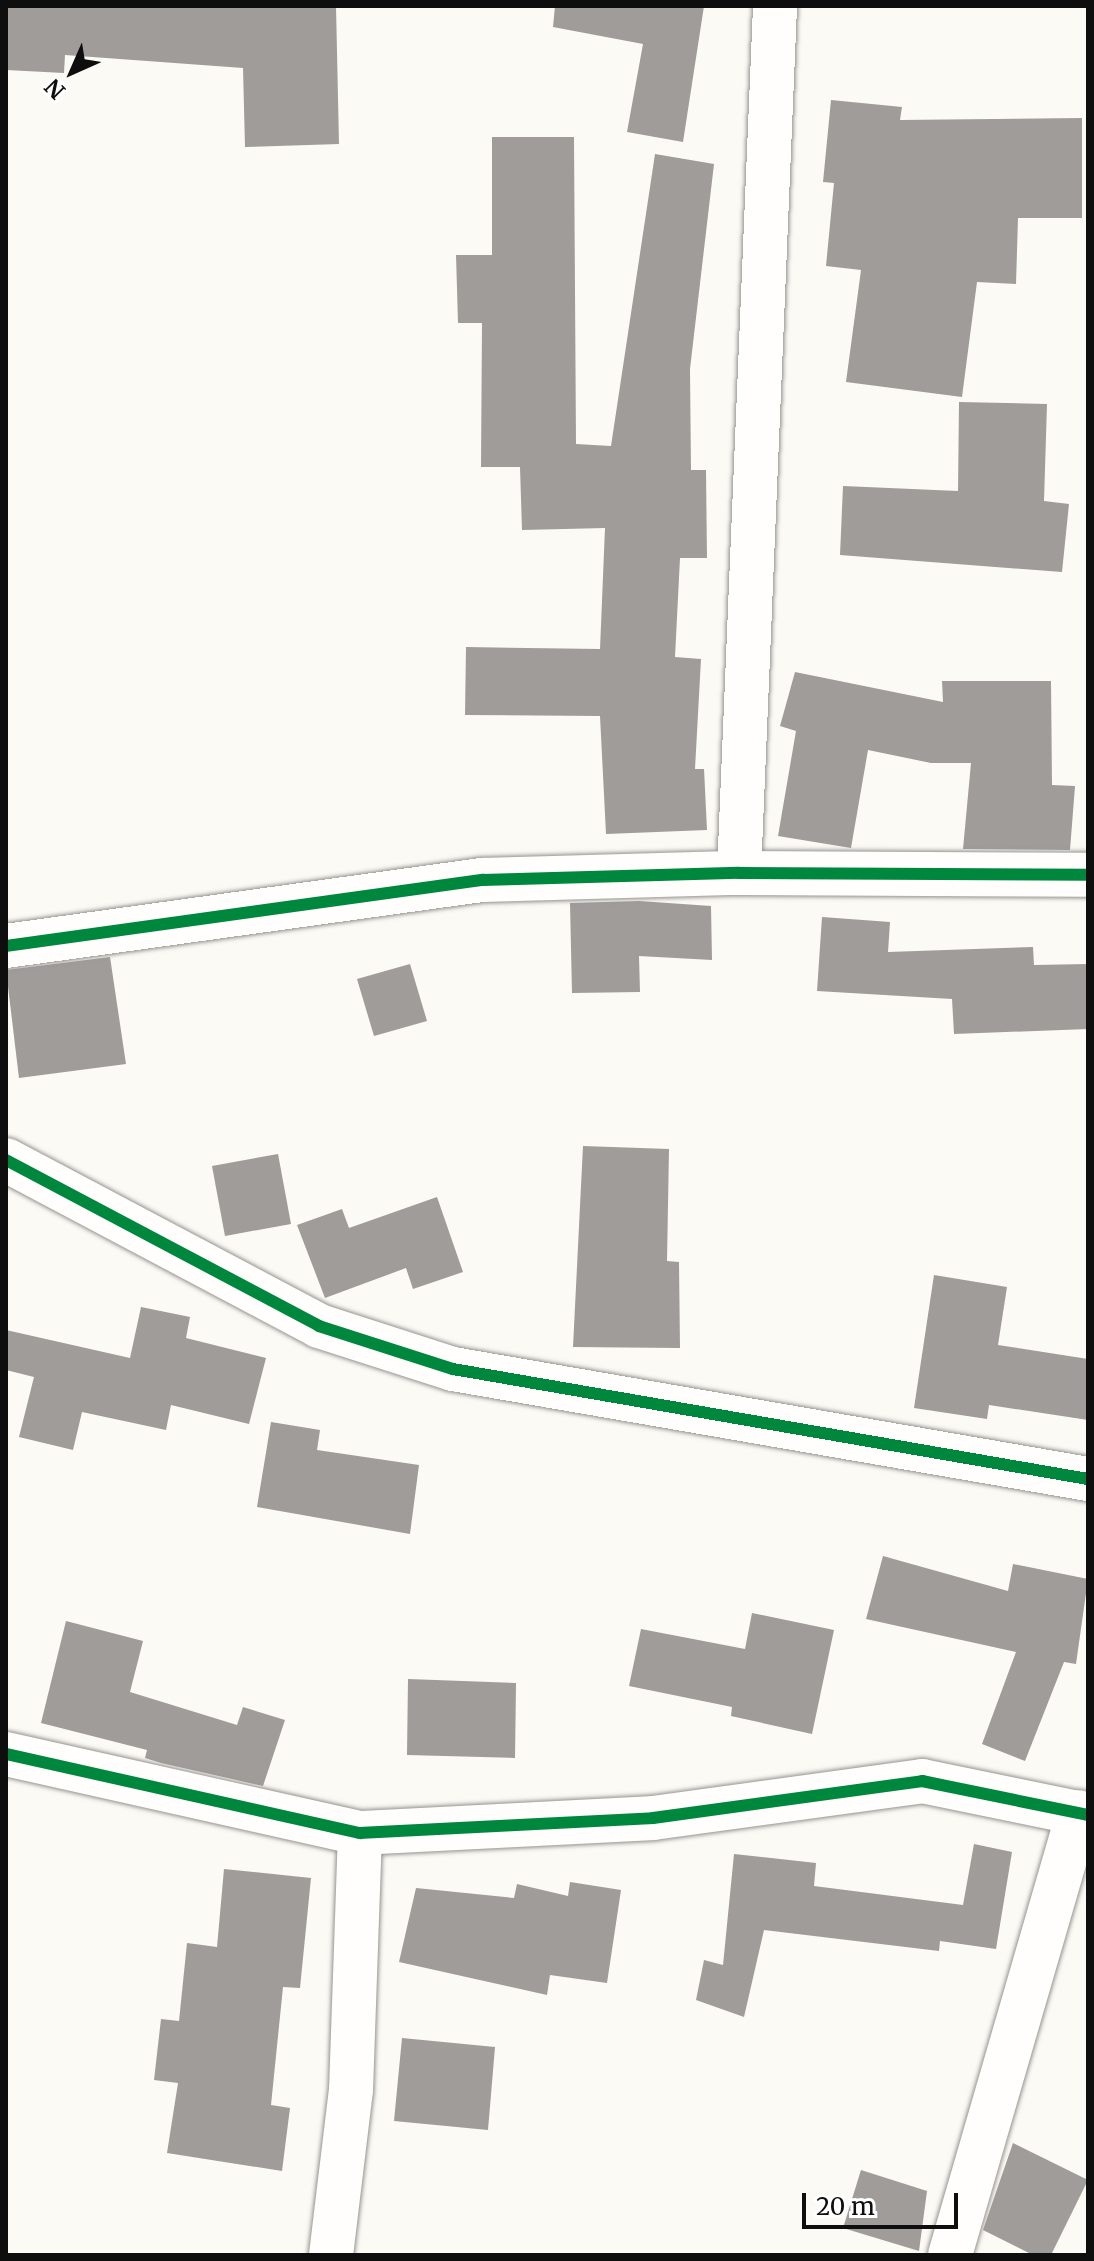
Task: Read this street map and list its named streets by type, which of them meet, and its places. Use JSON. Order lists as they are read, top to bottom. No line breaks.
{"scale_bar":"20 m","north":"bottom left"}
